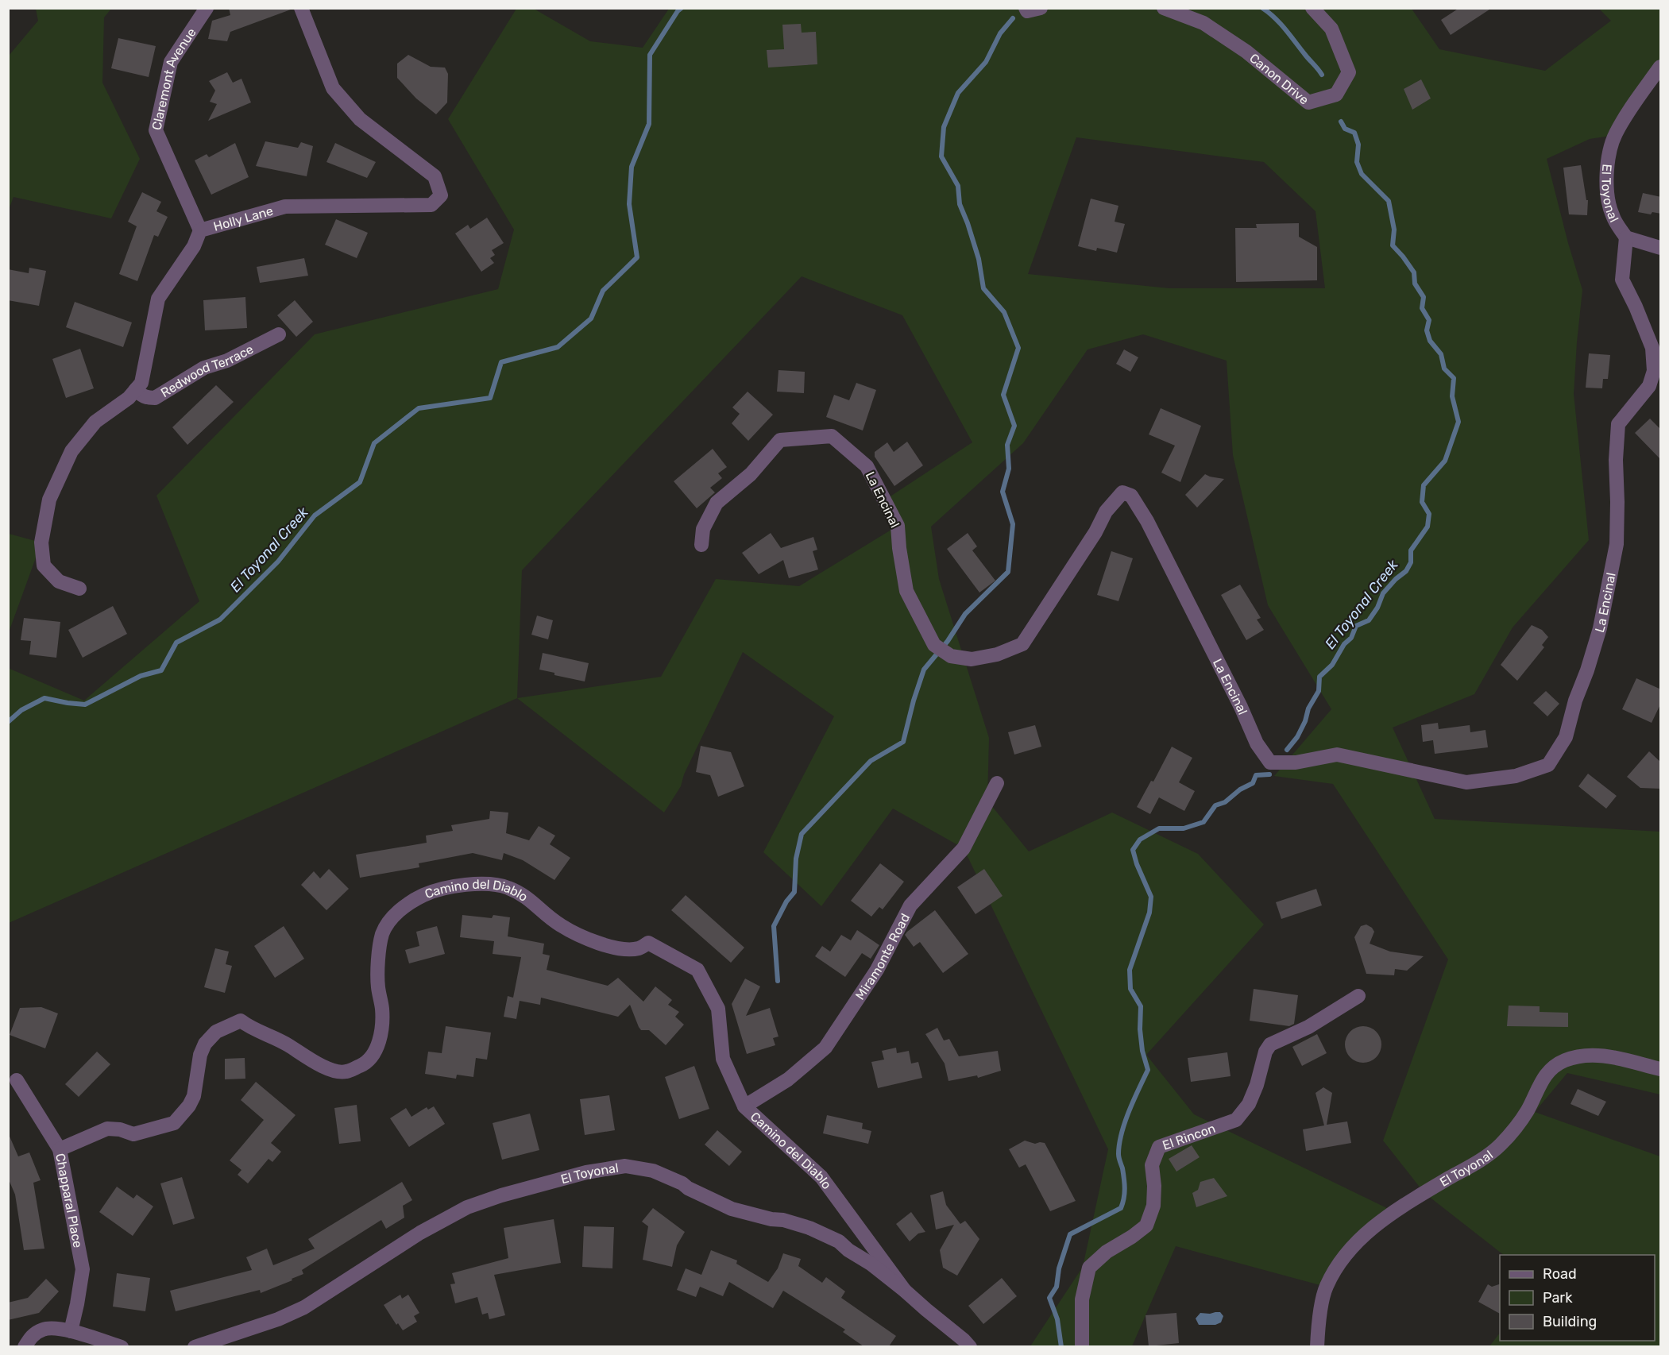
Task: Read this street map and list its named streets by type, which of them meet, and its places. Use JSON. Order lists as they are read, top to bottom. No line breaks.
{"streets":{"street":["Canon Drive","Claremont Avenue","El Toyonal","Holly Lane","Redwood Terrace","La Encinal","Camino del Diablo","Miramonte Road","El Rincon","Chapparal Place"]},"crossings":[["Claremont Avenue","Holly Lane"],["El Toyonal","La Encinal"],["El Toyonal","Camino del Diablo"],["Holly Lane","Redwood Terrace"],["Camino del Diablo","Miramonte Road"],["Camino del Diablo","Chapparal Place"]],"water":["El Toyonal Creek"],"legend":["Road","Park","Building"]}
